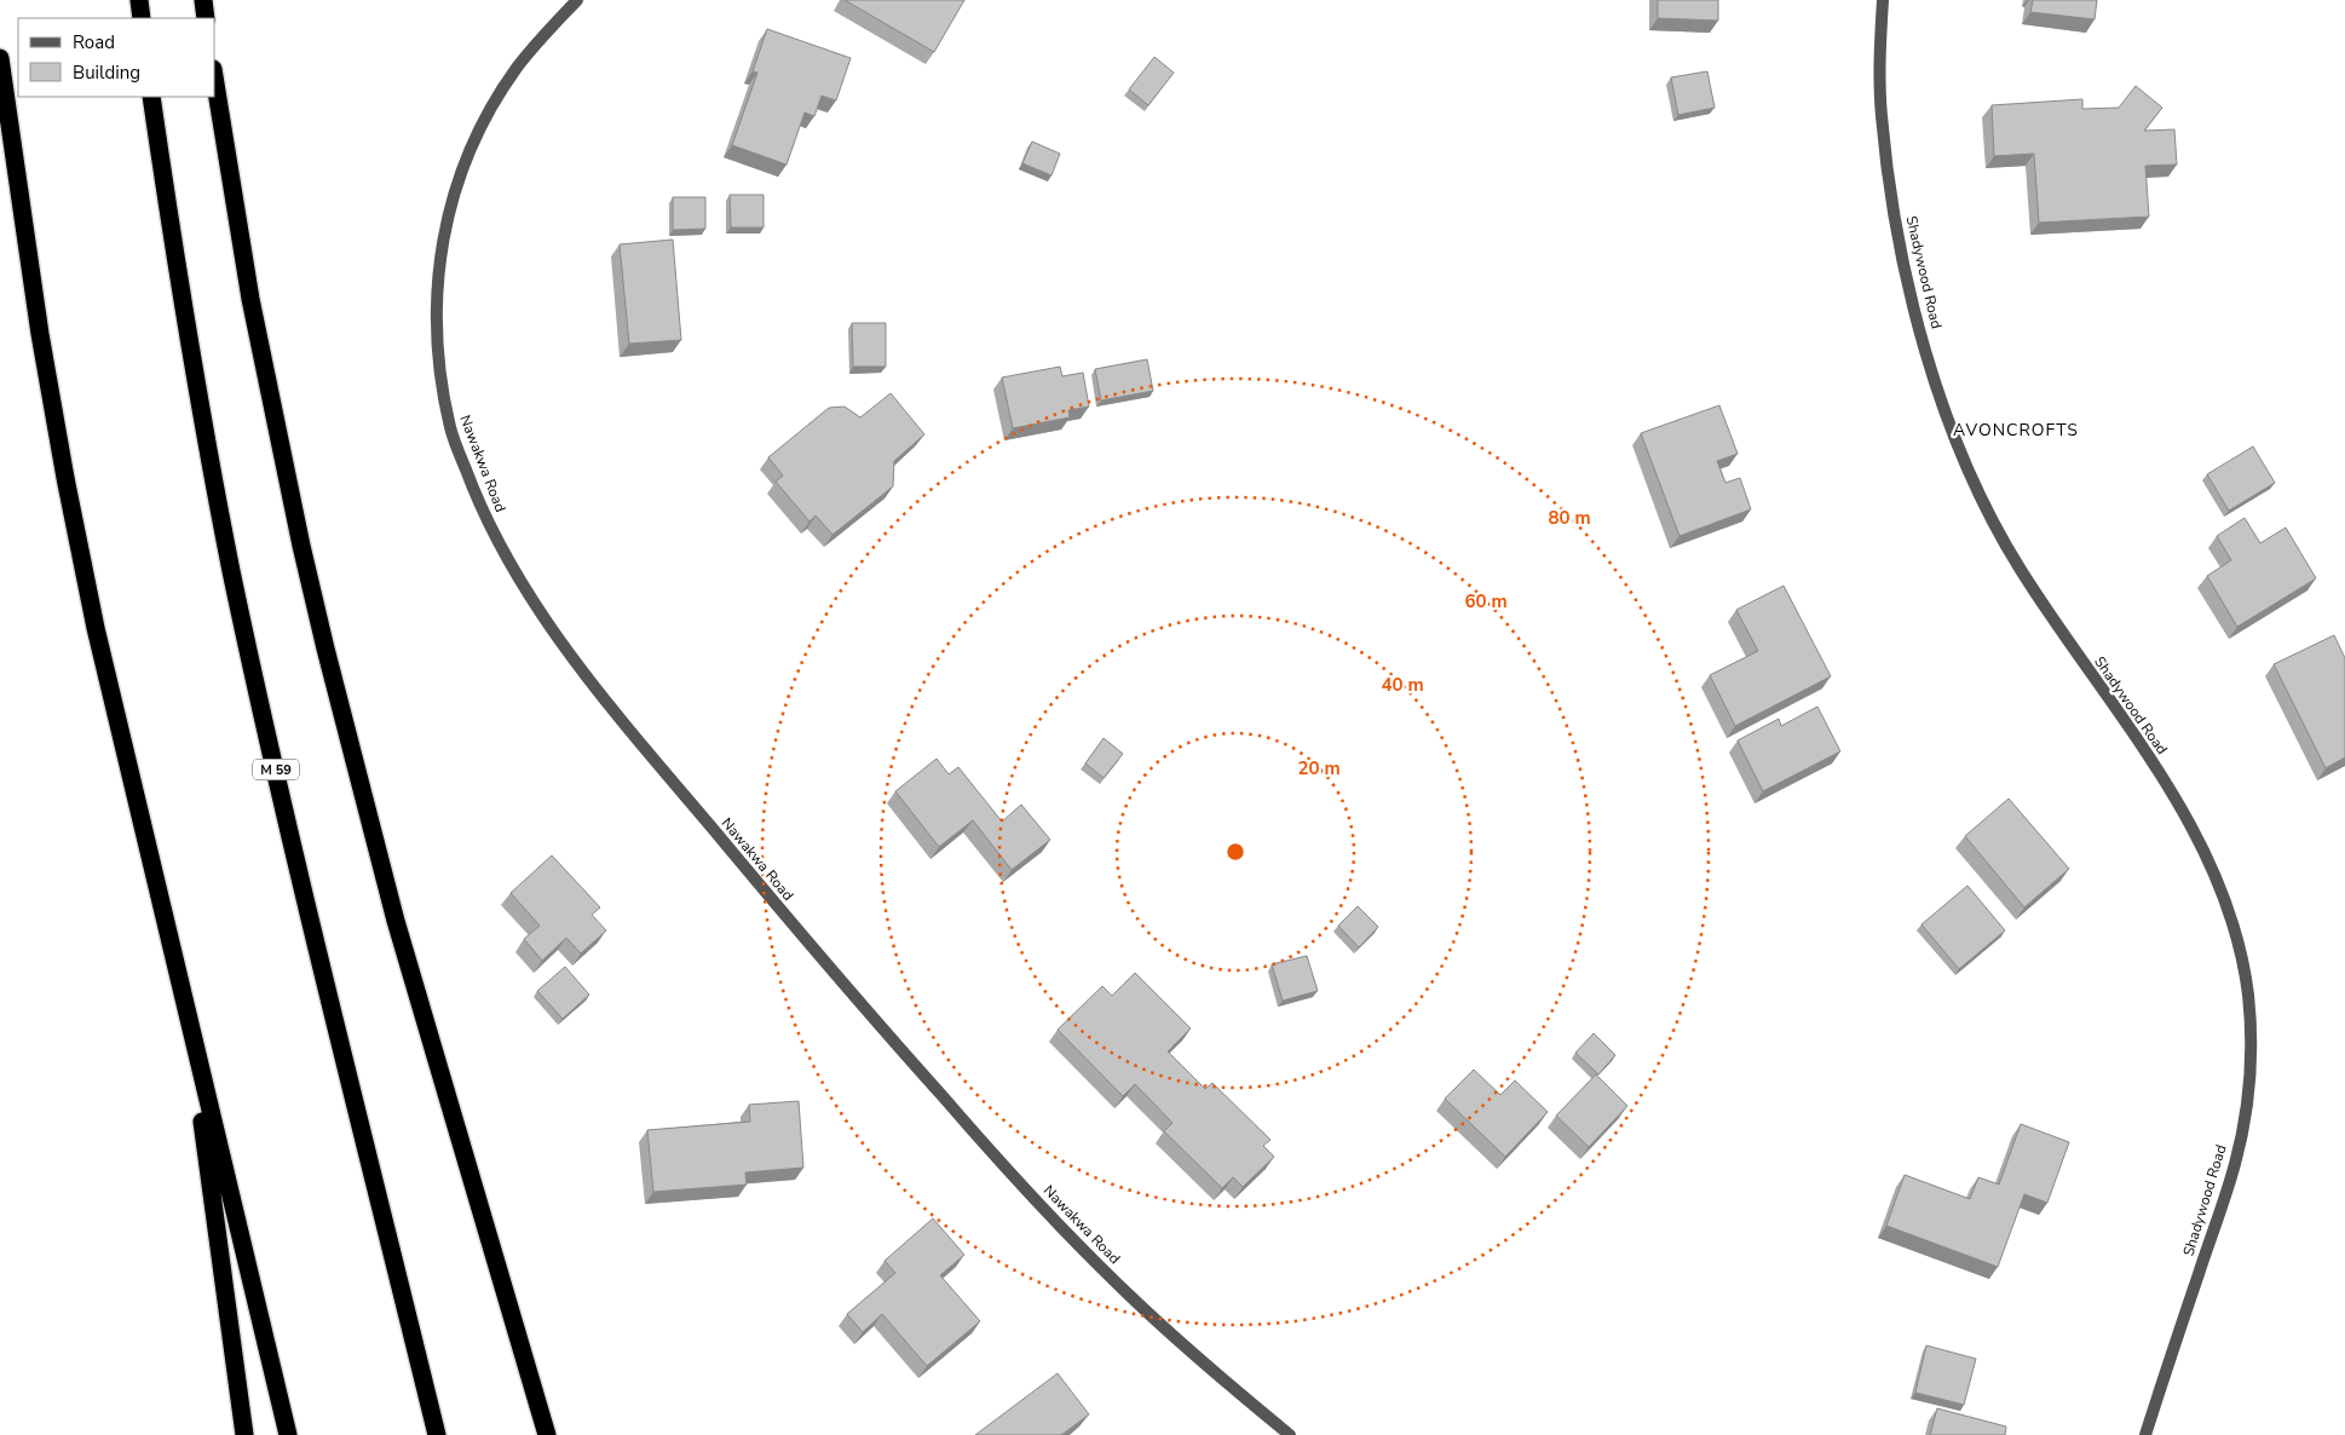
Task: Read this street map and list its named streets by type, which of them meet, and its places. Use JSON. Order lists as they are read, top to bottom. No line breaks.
{"streets":{"highway":["M 59"],"street":["Shadywood Road","Nawakwa Road"]},"districts":["AVONCROFTS"],"legend":["Road","Building"],"rings":["80 m","60 m","40 m","20 m"]}
